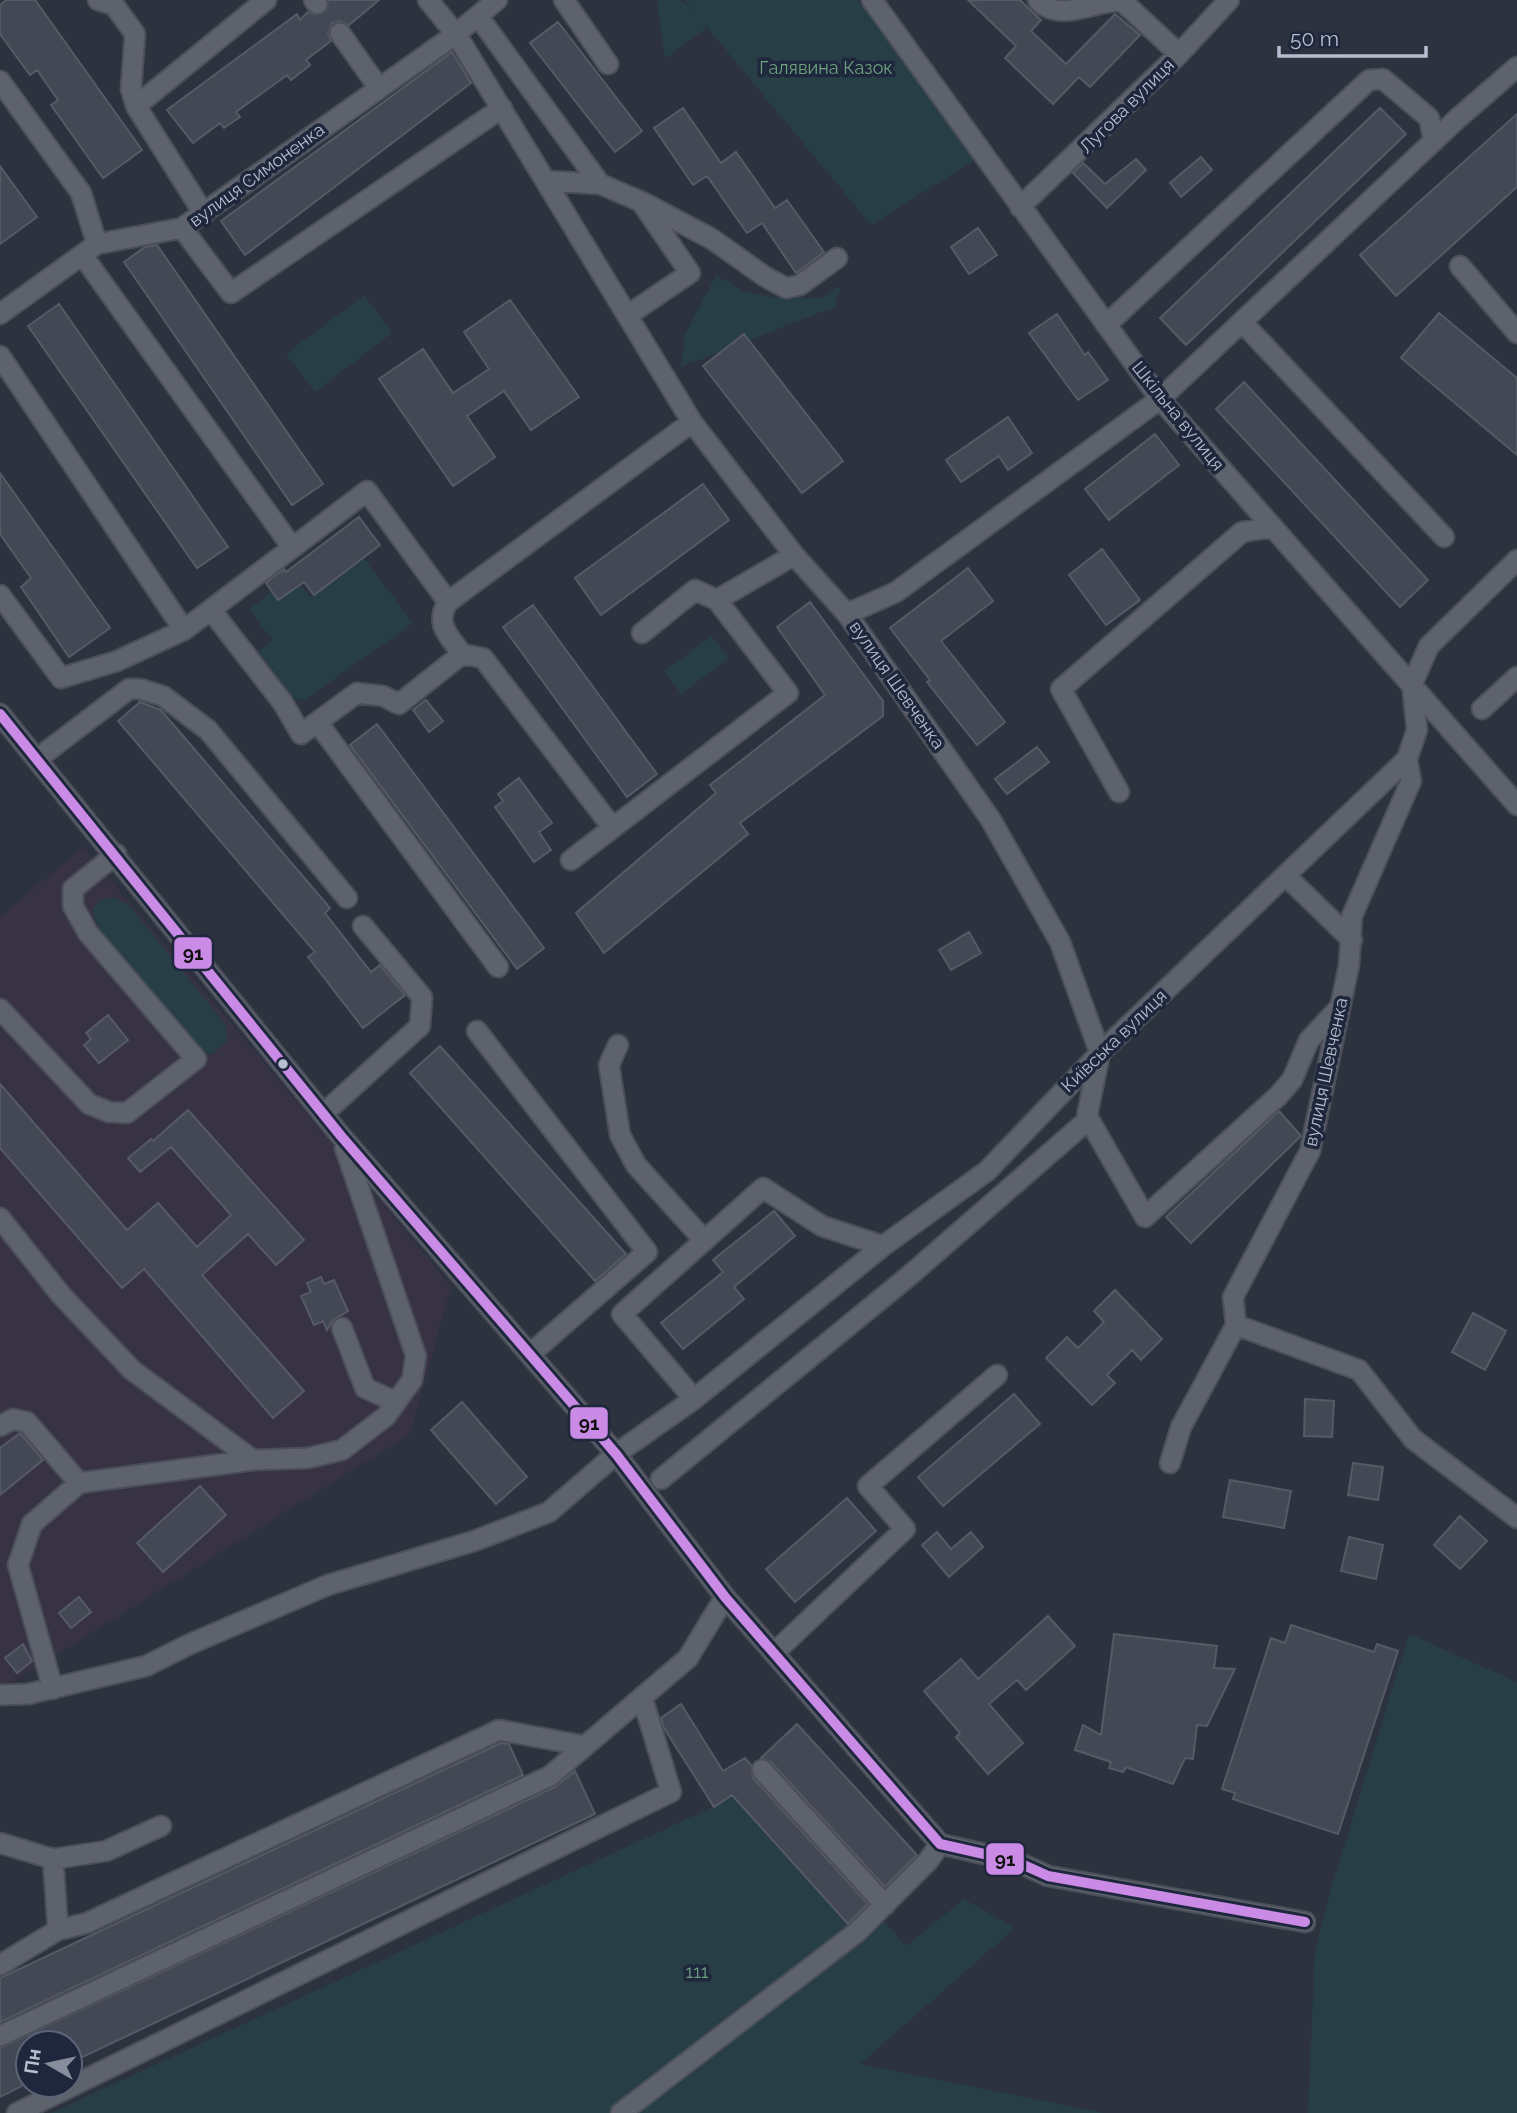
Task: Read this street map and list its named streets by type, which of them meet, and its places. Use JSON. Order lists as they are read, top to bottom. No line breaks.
{"streets":{"street":["Лугова вулиця","вулиця Симоненка","Шкільна вулиця","вулиця Шевченка","Київська вулиця"]},"crossings":[["Лугова вулиця","Шкільна вулиця"],["вулиця Симоненка","вулиця Шевченка"],["Шкільна вулиця","Київська вулиця"],["вулиця Шевченка","Київська вулиця"]],"parks":["Галявина Казок","111"],"lines":["transit line 91"],"scale_bar":"50 m","north":"left"}
